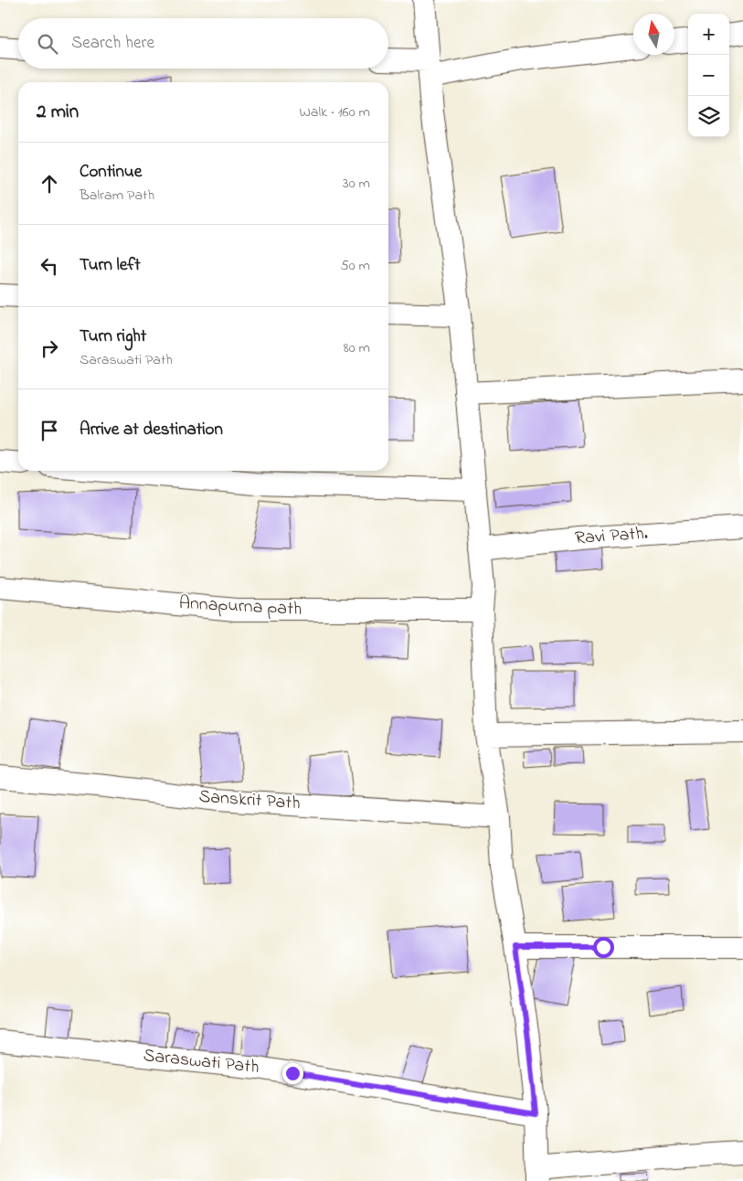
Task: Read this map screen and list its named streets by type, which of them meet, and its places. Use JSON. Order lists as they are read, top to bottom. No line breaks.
{"streets":{"street":["Ravi Path.","Annapurna path","Sanskrit Path","Saraswati Path"]},"north":"top","page":{"map_buttons":["+","−"],"search":"Search here","heading":["2 min","Walk · 160 m"],"list":[["Continue","Balram Path","30 m"],["Turn left","50 m"],["Turn right","Saraswati Path","80 m"],"Arrive at destination"]}}
